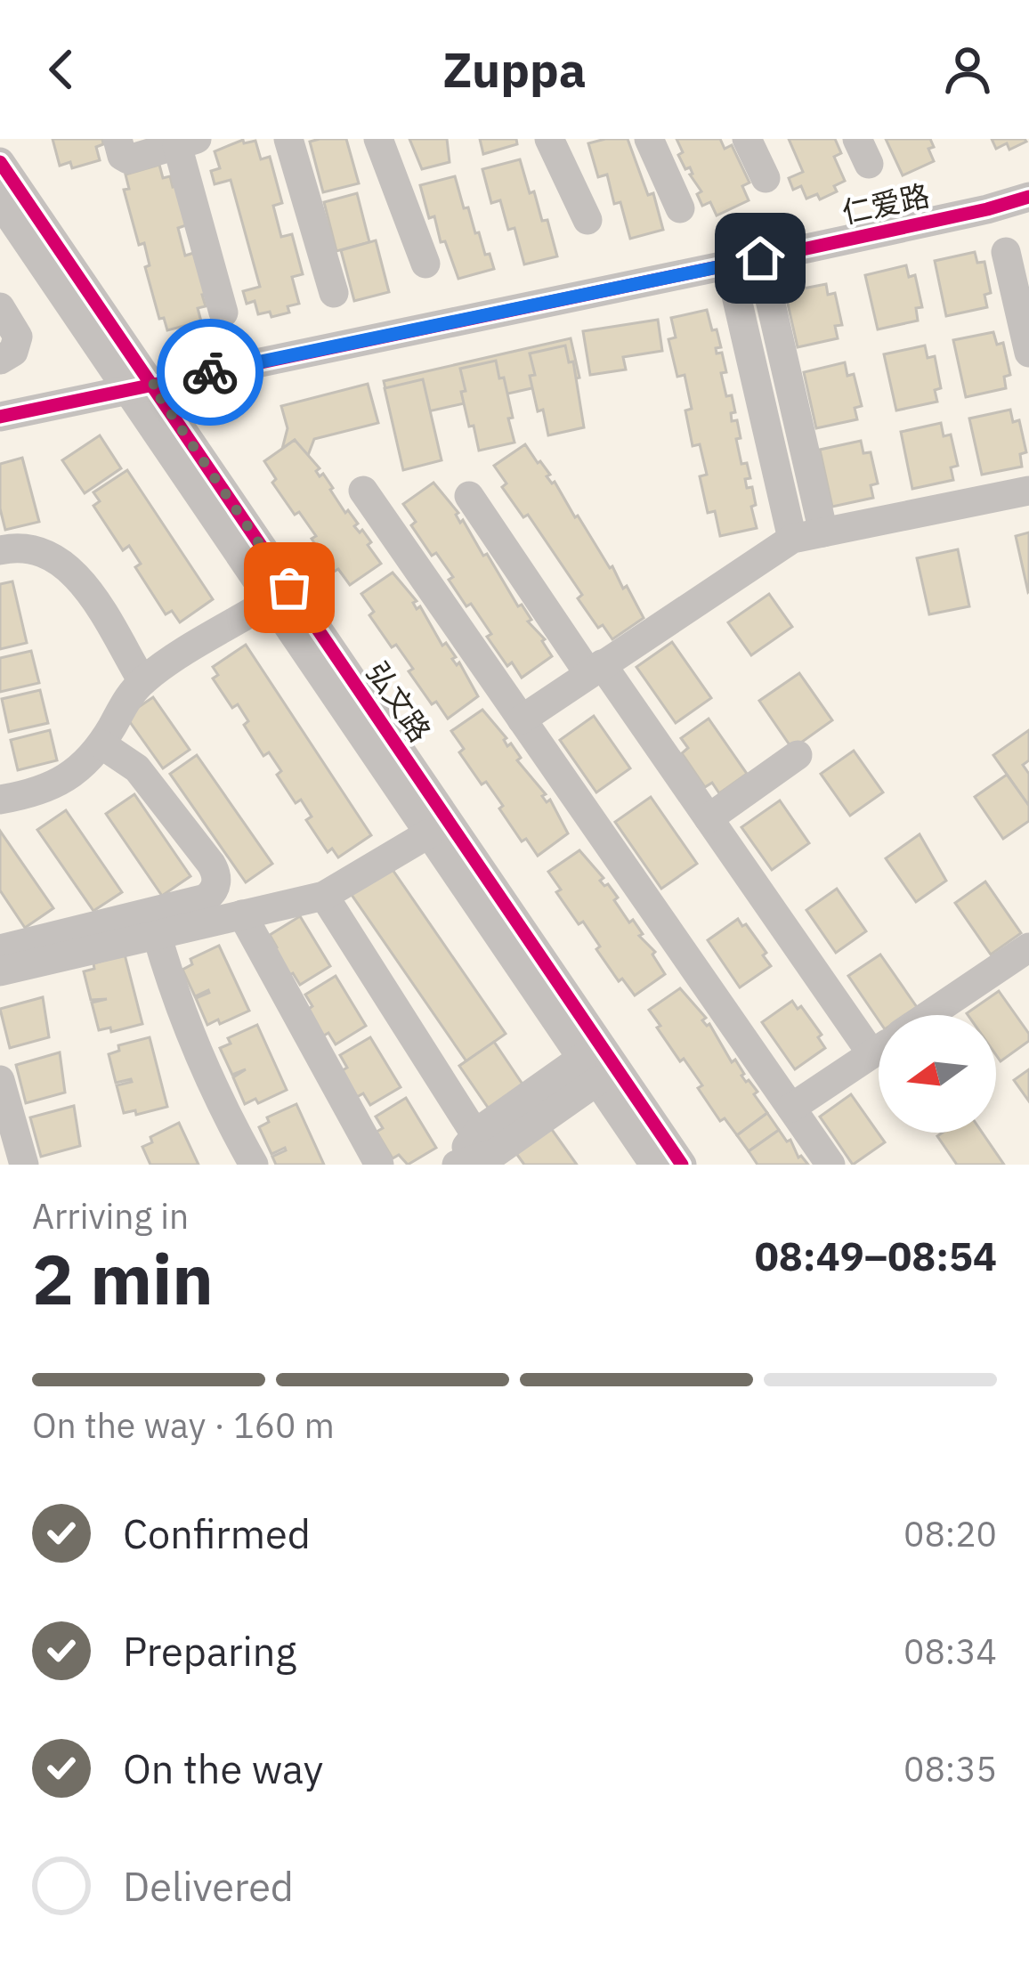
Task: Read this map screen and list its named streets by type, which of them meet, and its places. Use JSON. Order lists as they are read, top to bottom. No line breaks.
{"streets":{"street":["仁爱路","弘文路"]},"crossings":[["仁爱路","弘文路"]],"north":"left","page":{"header":"Zuppa","heading":["2 min","Arriving in","08:49–08:54"],"bar":"On the way · 160 m","list":[["Confirmed","08:20"],["Preparing","08:34"],["On the way","08:35"],"Delivered"]}}
